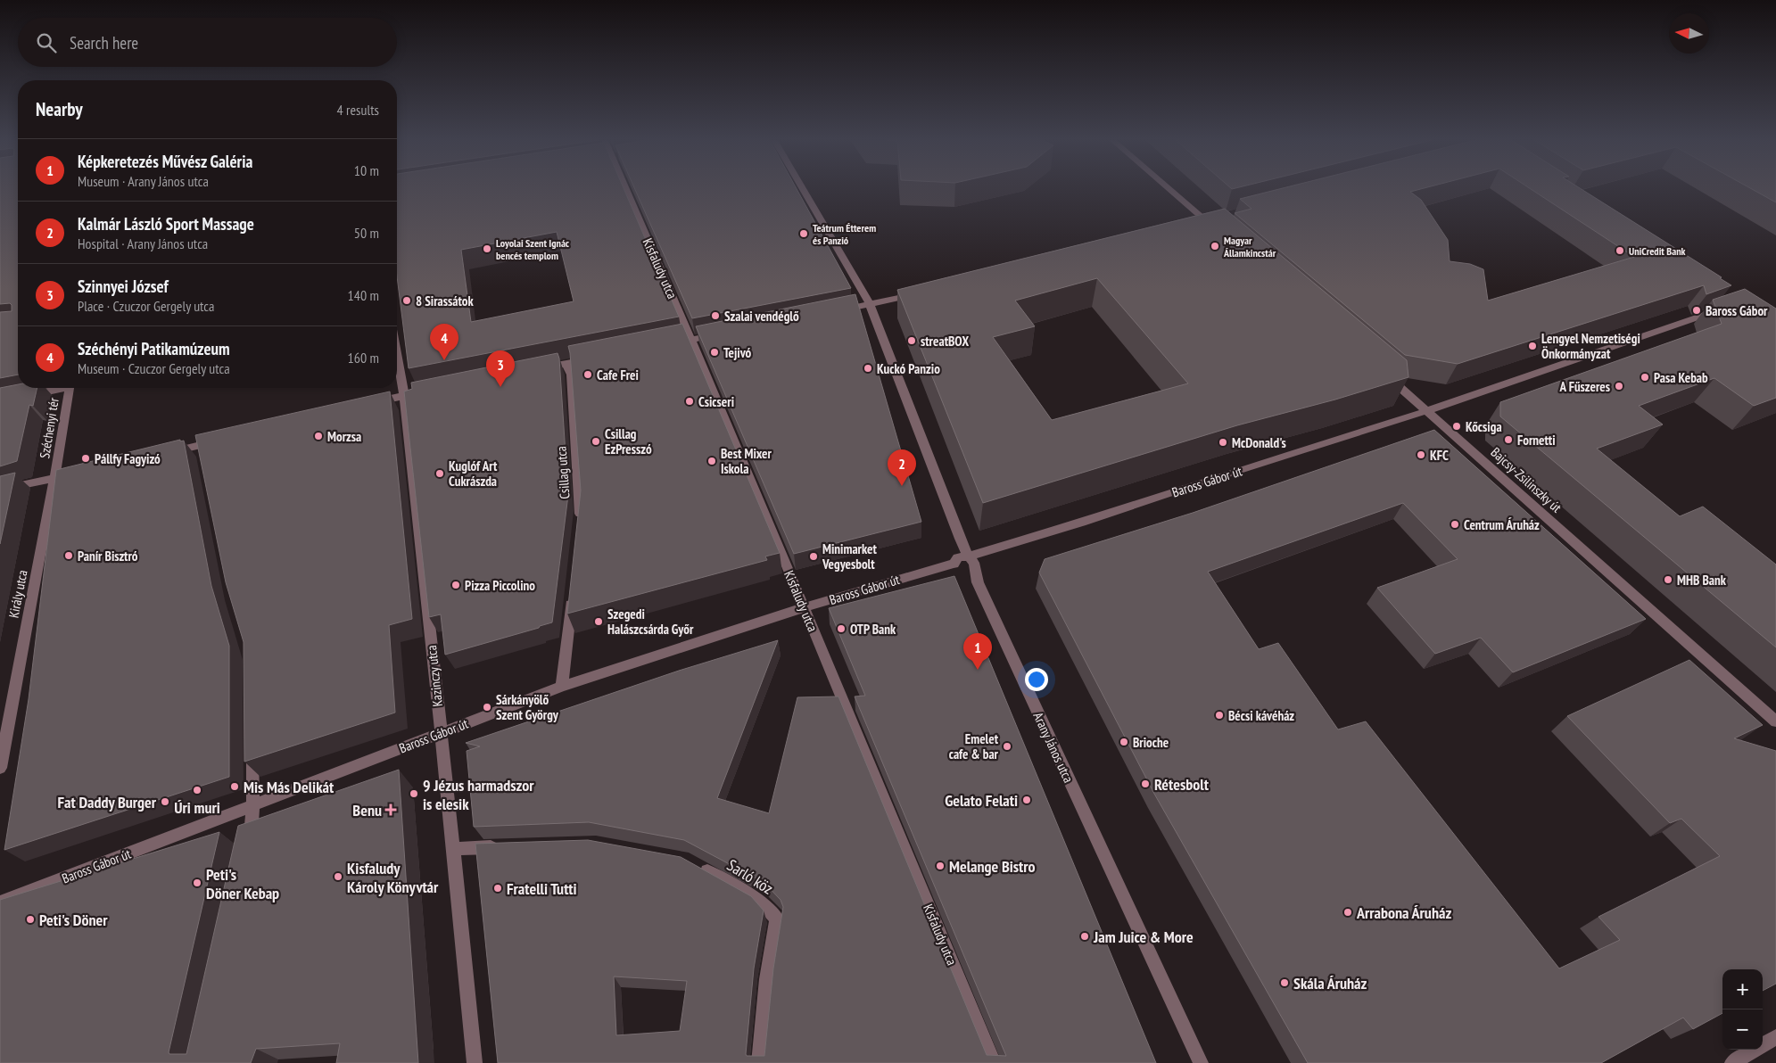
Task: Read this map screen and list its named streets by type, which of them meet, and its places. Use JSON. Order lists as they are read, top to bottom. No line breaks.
{"streets":{"street":["Kisfaludy utca","Széchenyi tér","Csillag utca","Bajcsy-Zsilinszky út","Baross Gábor út","Király utca","Kazinczy utca","Arany János utca","Sarló köz"]},"crossings":[["Kisfaludy utca","Baross Gábor út"],["Széchenyi tér","Király utca"],["Bajcsy-Zsilinszky út","Baross Gábor út"],["Baross Gábor út","Kazinczy utca"],["Baross Gábor út","Arany János utca"]],"places":{"other":["Teátrum Étterem és Panzió","Magyar Államkincstár","Loyolai Szent Ignác bencés templom","UniCredit Bank","8 Sirassátok","Baross Gábor","Szalai vendéglő","streatBOX","Lengyel Nemzetiségi Önkormányzat","Tejivó","Kuckó Panzio","Cafe Frei","Pasa Kebab","A Fűszeres","Csicseri","Kőcsiga","Morzsa","Fornetti","Csillag EzPresszó","McDonald's","KFC","Pállfy Fagyizó","Best Mixer Iskola","Kuglóf Art Cukrászda","Centrum Áruház","Panír Bisztró","Minimarket Vegyesbolt","MHB Bank","Pizza Piccolino","Szegedi Halászcsárda Győr","OTP Bank","Sárkányölő Szent György","Bécsi kávéház","Brioche","Emelet cafe & bar","Rétesbolt","Mis Más Delikát","Úri muri","9 Jézus harmadszor is elesik","Gelato Felati","Fat Daddy Burger","Melange Bistro","Kisfaludy Károly Könyvtár","Peti's Döner Kebap","Fratelli Tutti","Arrabona Áruház","Peti's Döner","Jam Juice & More","Skála Áruház"],"health":["Benu"]},"north":"left","page":{"search":"Search here","heading":["Nearby","4 results"],"list":[{"mark":"1","name":"Képkeretezés Művész Galéria","note":"Museum · Arany János utca","value":"10 m"},{"mark":"2","name":"Kalmár László Sport Massage","note":"Hospital · Arany János utca","value":"50 m"},{"mark":"3","name":"Szinnyei József","note":"Place · Czuczor Gergely utca","value":"140 m"},{"mark":"4","name":"Széchényi Patikamúzeum","note":"Museum · Czuczor Gergely utca","value":"160 m"}],"pins":["4","3","2","1"],"map_buttons":["+","−"]}}
